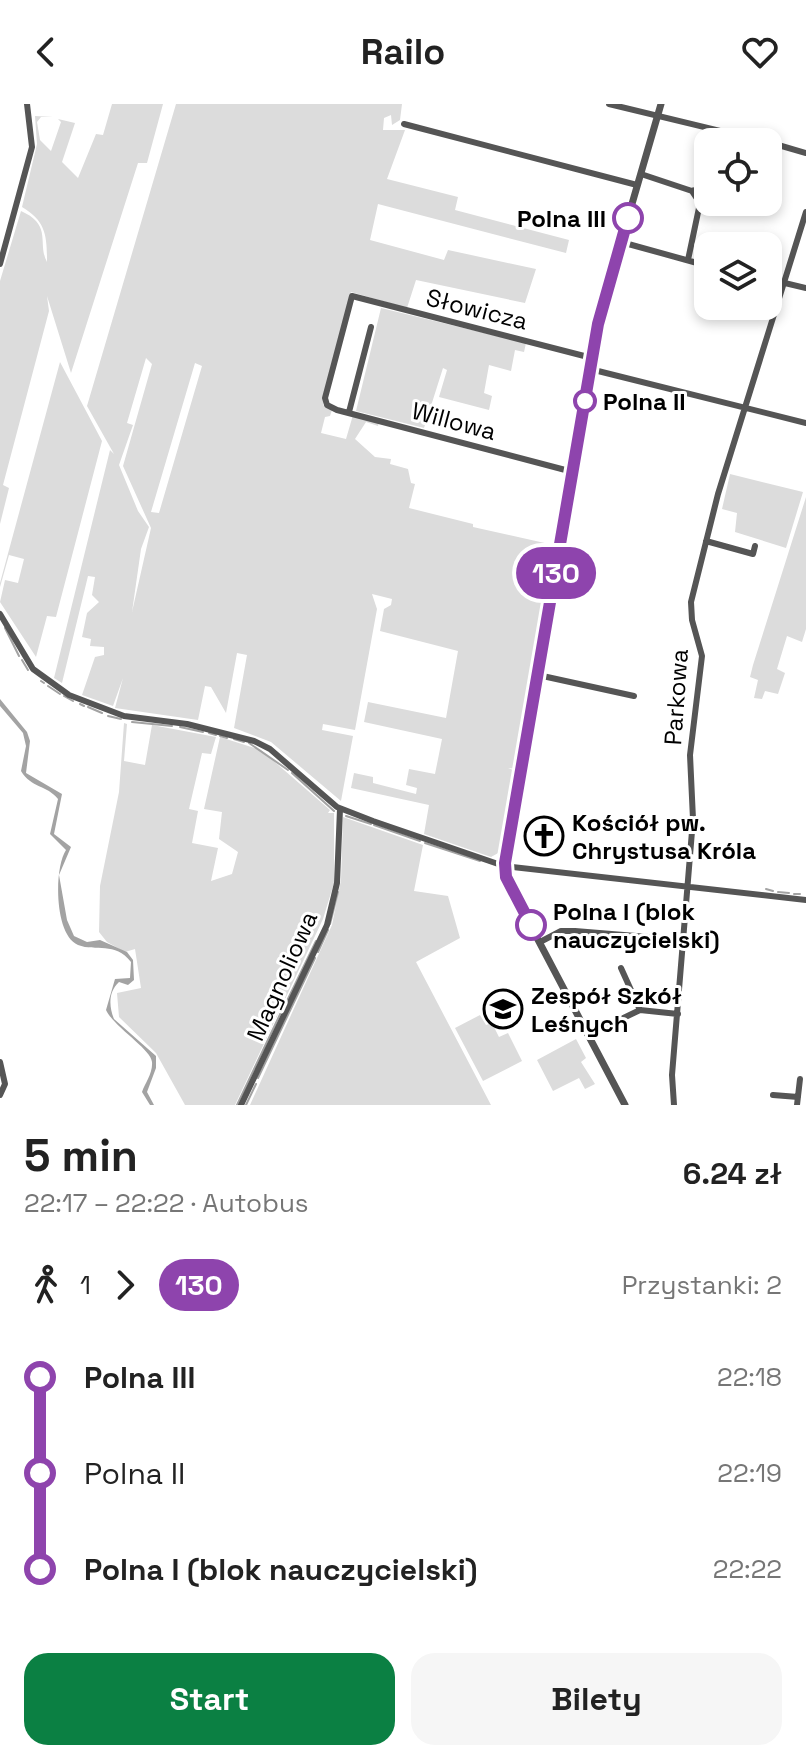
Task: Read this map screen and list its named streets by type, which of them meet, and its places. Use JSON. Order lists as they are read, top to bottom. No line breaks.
{"streets":{"street":["Słowicza","Willowa","Parkowa","Magnoliowa"]},"crossings":[["Słowicza","Willowa"]],"places":{"other":["Polna III","Polna II","Polna I (blok nauczycielski)"],"church":["Kościół pw. Chrystusa Króla"],"school or university":["Zespół Szkół Leśnych"]},"lines":["bus line 130"],"page":{"header":"Railo","on_map":"130","heading":["5 min","22:17 – 22:22 · Autobus","6.24 zł"],"legs":["1","130","Przystanki: 2"],"list":[{"name":"Polna III","value":"22:18"},{"name":"Polna II","value":"22:19"},{"name":"Polna I (blok nauczycielski)","value":"22:22"}],"buttons":["Start","Bilety"]}}
